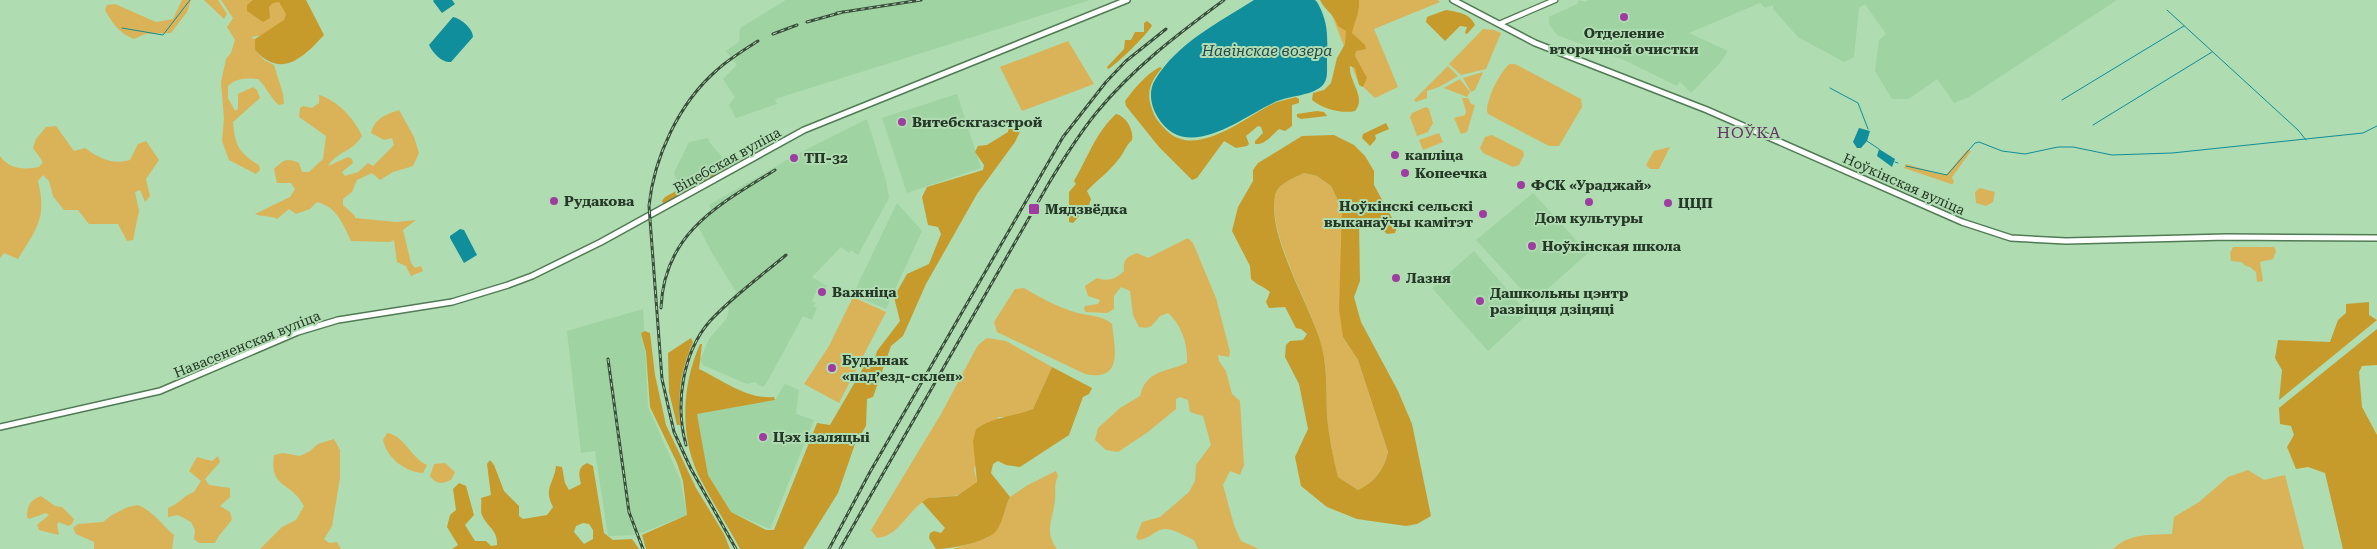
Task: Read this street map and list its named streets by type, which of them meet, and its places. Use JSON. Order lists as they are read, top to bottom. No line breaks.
{"streets":{"main road":["Віцебская вуліца","Ноўкінская вуліца","Навасененская вуліца"]},"crossings":[["Віцебская вуліца","Навасененская вуліца"]],"districts":["НОЎКА"],"water":["Навінскае возера"],"places":{"other":["Отделение вторичной очистки","Витебскгазстрой","капліца","ТП-32","Копеечка","ФСК «Ураджай»","Рудакова","Дом культуры","ЦЦП","Ноўкінскі сельскі выканаўчы камітэт","Ноўкінская школа","Лазня","Важніца","Дашкольны цэнтр развіцця дзіцяці","Будынак «падʼезд-склеп»","Цэх ізаляцыі"],"transit":["Мядзвёдка"]}}
